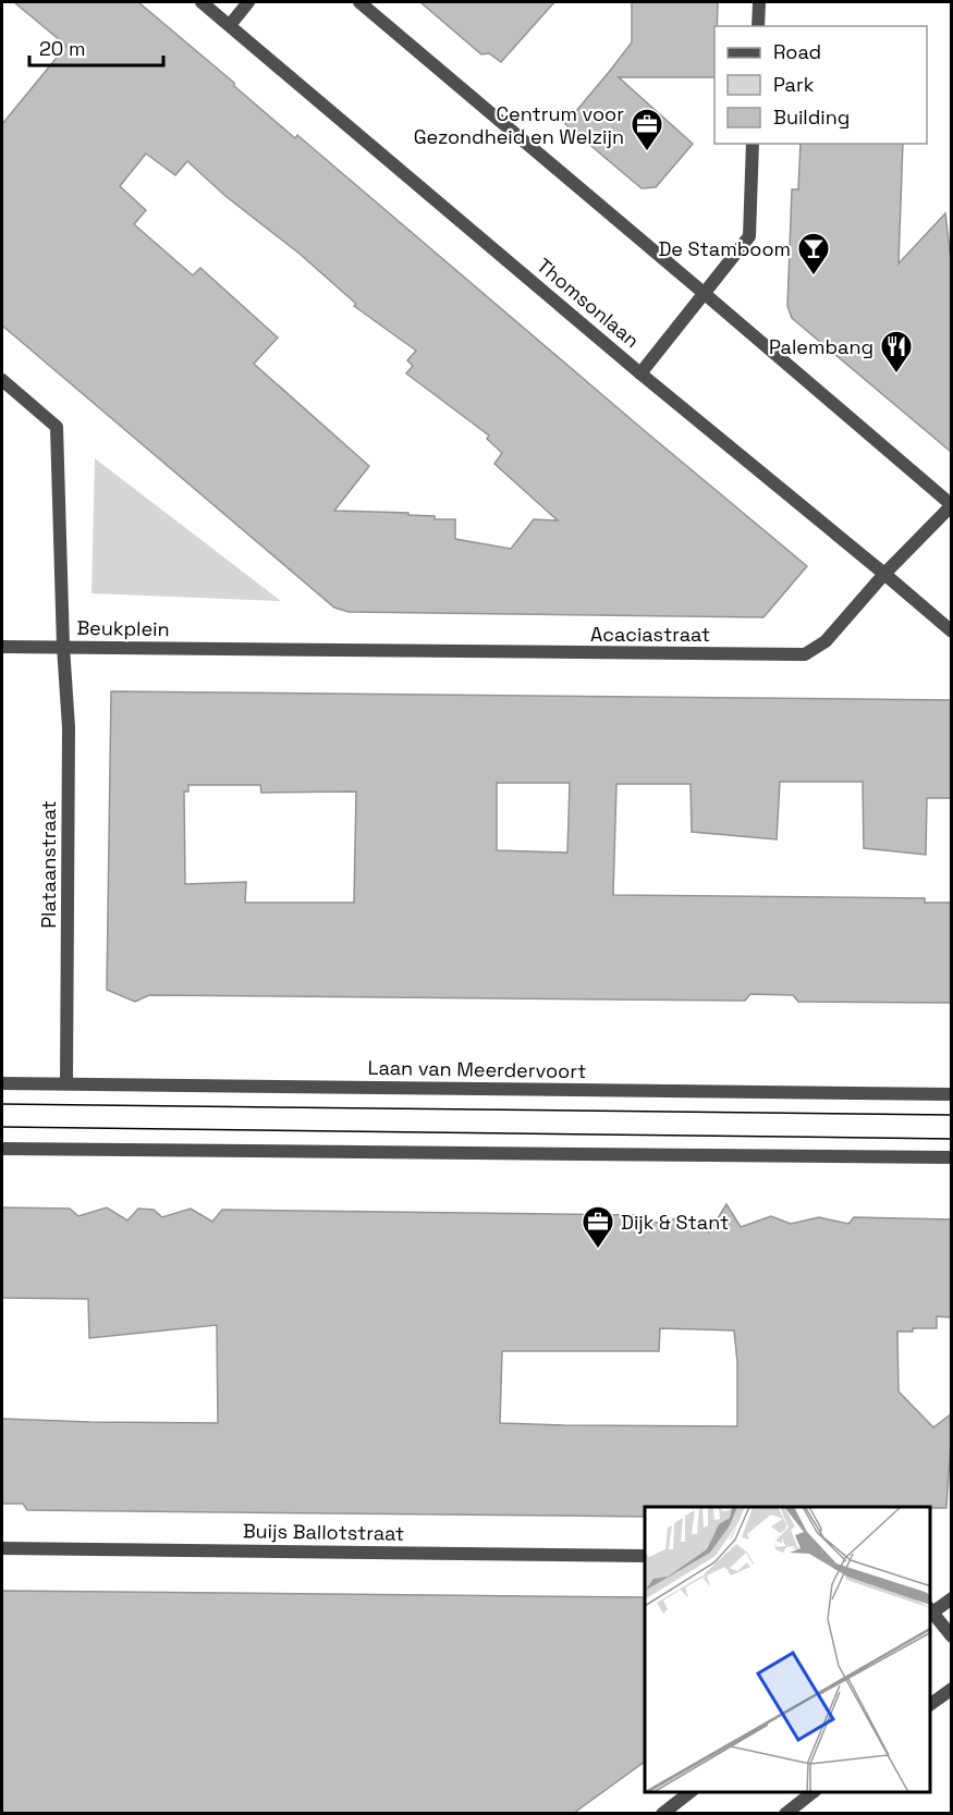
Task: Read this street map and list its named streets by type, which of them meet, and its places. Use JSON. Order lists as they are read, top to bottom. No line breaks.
{"streets":{"street":["Thomsonlaan","Beukplein","Acaciastraat","Plataanstraat","Laan van Meerdervoort","Buijs Ballotstraat"]},"crossings":[["Thomsonlaan","Acaciastraat"],["Beukplein","Acaciastraat"],["Beukplein","Plataanstraat"],["Plataanstraat","Laan van Meerdervoort"]],"places":{"office":["Centrum voor Gezondheid en Welzijn","Dijk & Stant"],"bar":["De Stamboom"],"restaurant":["Palembang"]},"legend":["Road","Park","Building"],"scale_bar":"20 m"}
